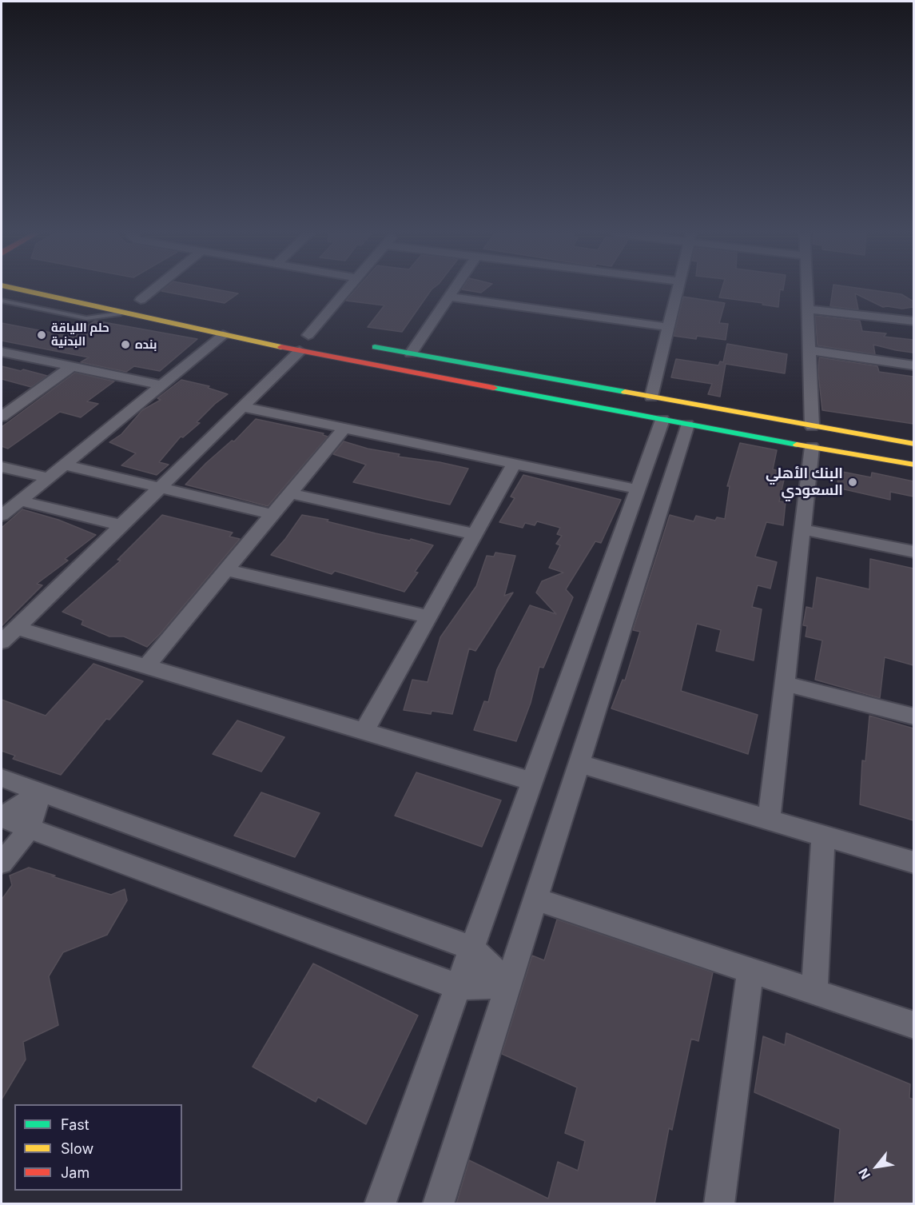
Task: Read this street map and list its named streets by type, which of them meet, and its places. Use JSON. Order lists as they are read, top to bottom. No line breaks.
{"places":["حلم اللياقة البدنية","بنده","البنك الأهلي السعودي"],"legend":["Fast","Slow","Jam"],"north":"bottom left"}
